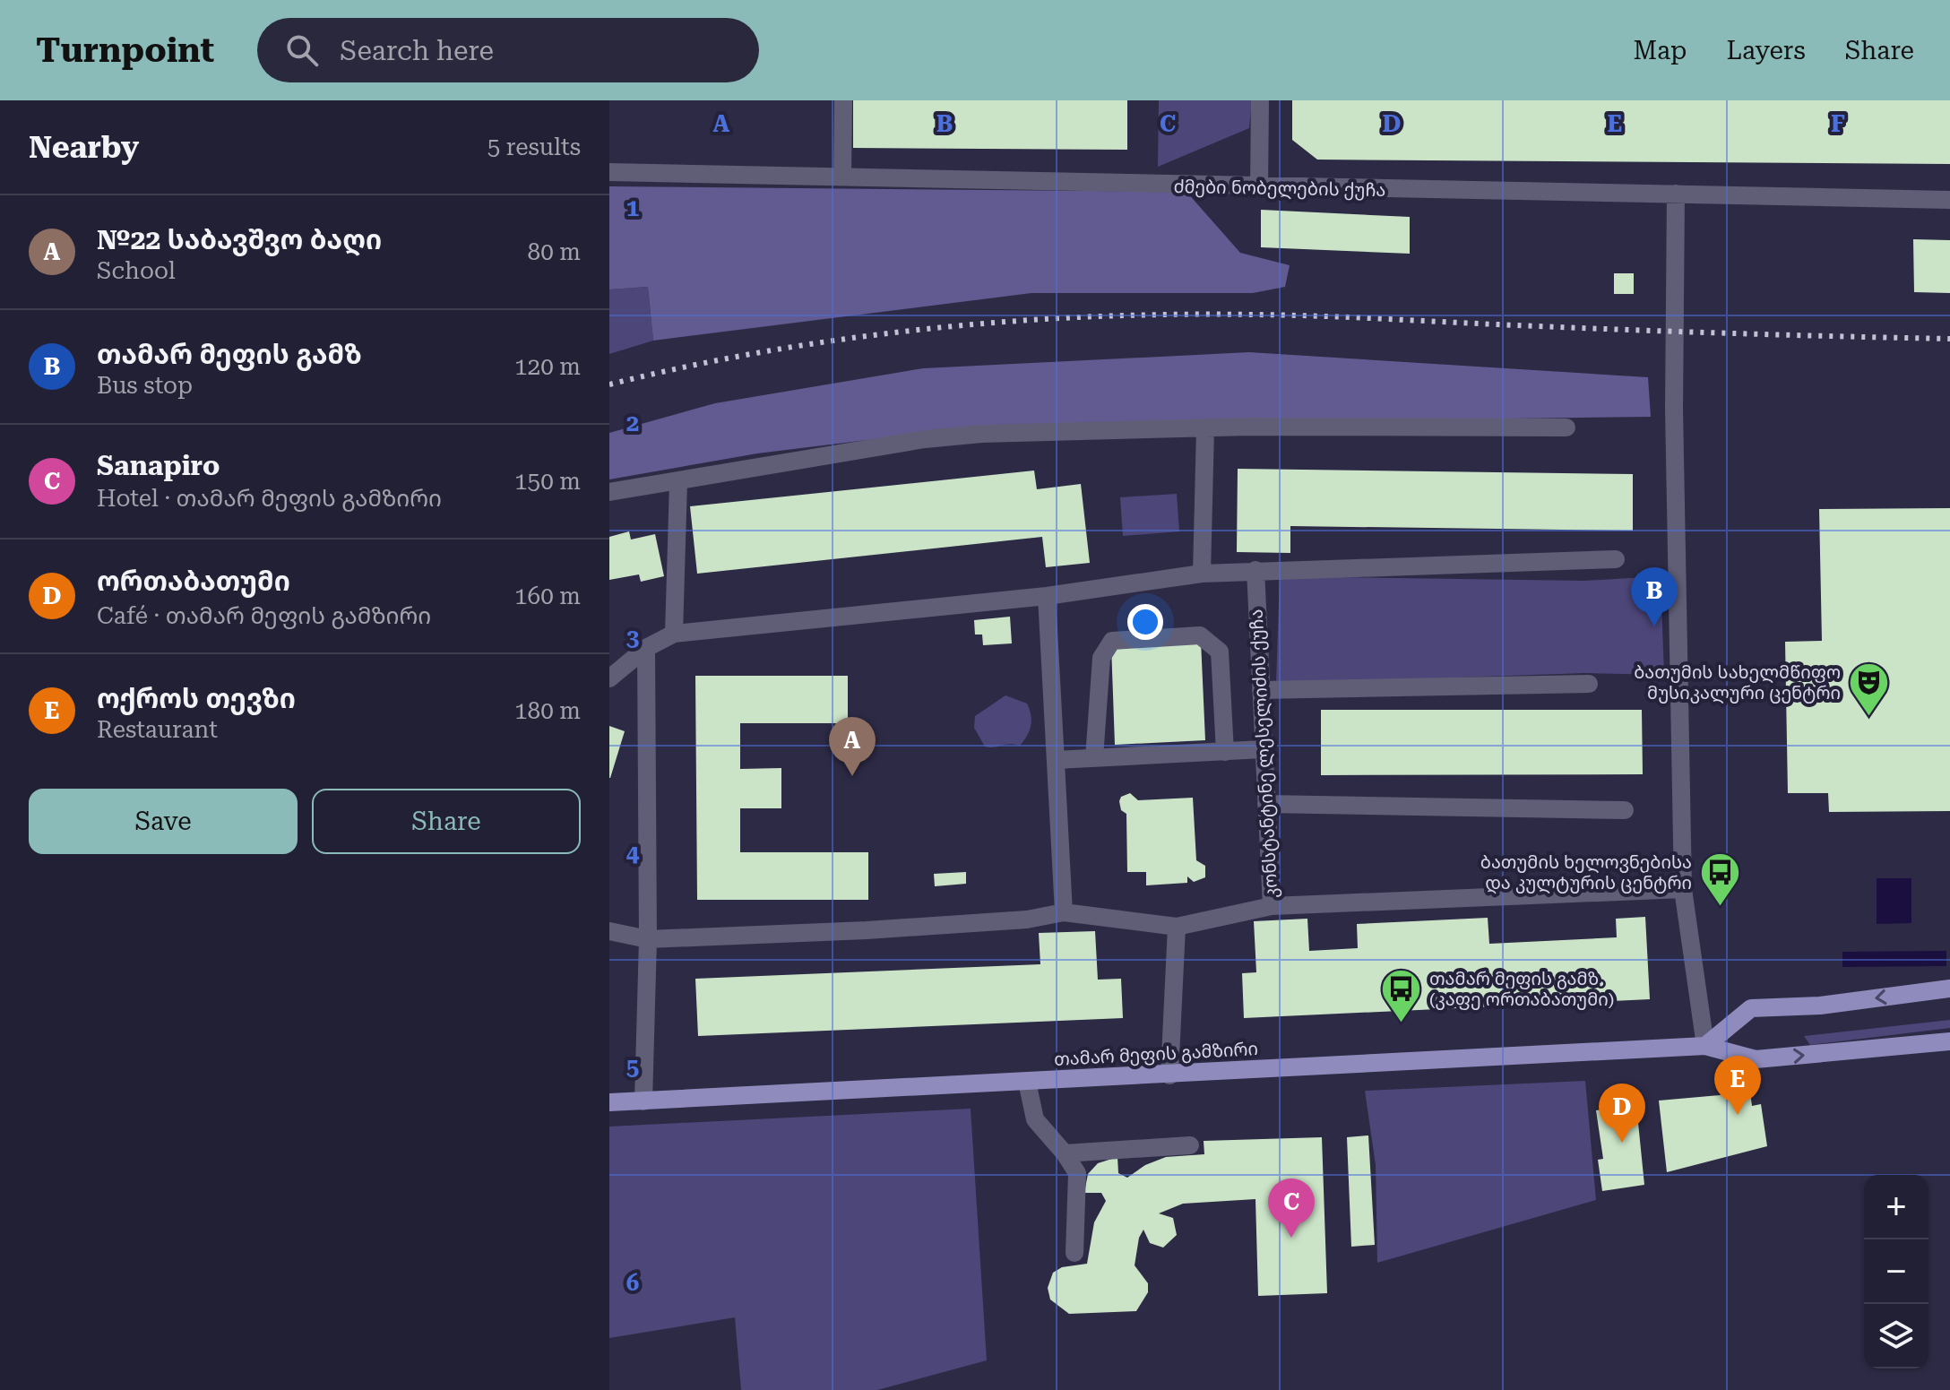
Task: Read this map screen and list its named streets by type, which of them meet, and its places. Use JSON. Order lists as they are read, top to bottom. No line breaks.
{"streets":{"main road":["თამარ მეფის გამზირი"],"street":["ძმები ნობელების ქუჩა","კონსტანტინე ლესელიძის ქუჩა"]},"places":{"theatre":["ბათუმის სახელმწიფო მუსიკალური ცენტრი"],"bus stop":["ბათუმის ხელოვნებისა და კულტურის ცენტრი","თამარ მეფის გამზ. (კაფე ორთაბათუმი)"]},"page":{"header":"Turnpoint","search":"Search here","nav":["Map","Layers","Share"],"heading":["Nearby","5 results"],"list":[{"mark":"A","name":"№22 საბავშვო ბაღი","note":"School","value":"80 m"},{"mark":"B","name":"თამარ მეფის გამზ","note":"Bus stop","value":"120 m"},{"mark":"C","name":"Sanapiro","note":"Hotel · თამარ მეფის გამზირი","value":"150 m"},{"mark":"D","name":"ორთაბათუმი","note":"Café · თამარ მეფის გამზირი","value":"160 m"},{"mark":"E","name":"ოქროს თევზი","note":"Restaurant","value":"180 m"}],"pins":["B","A","E","D","C"],"buttons":["Save","Share"],"map_buttons":["+","−"]},"grid":{"columns":["A","B","C","D","E","F"],"rows":["1","2","3","4","5","6"]}}
